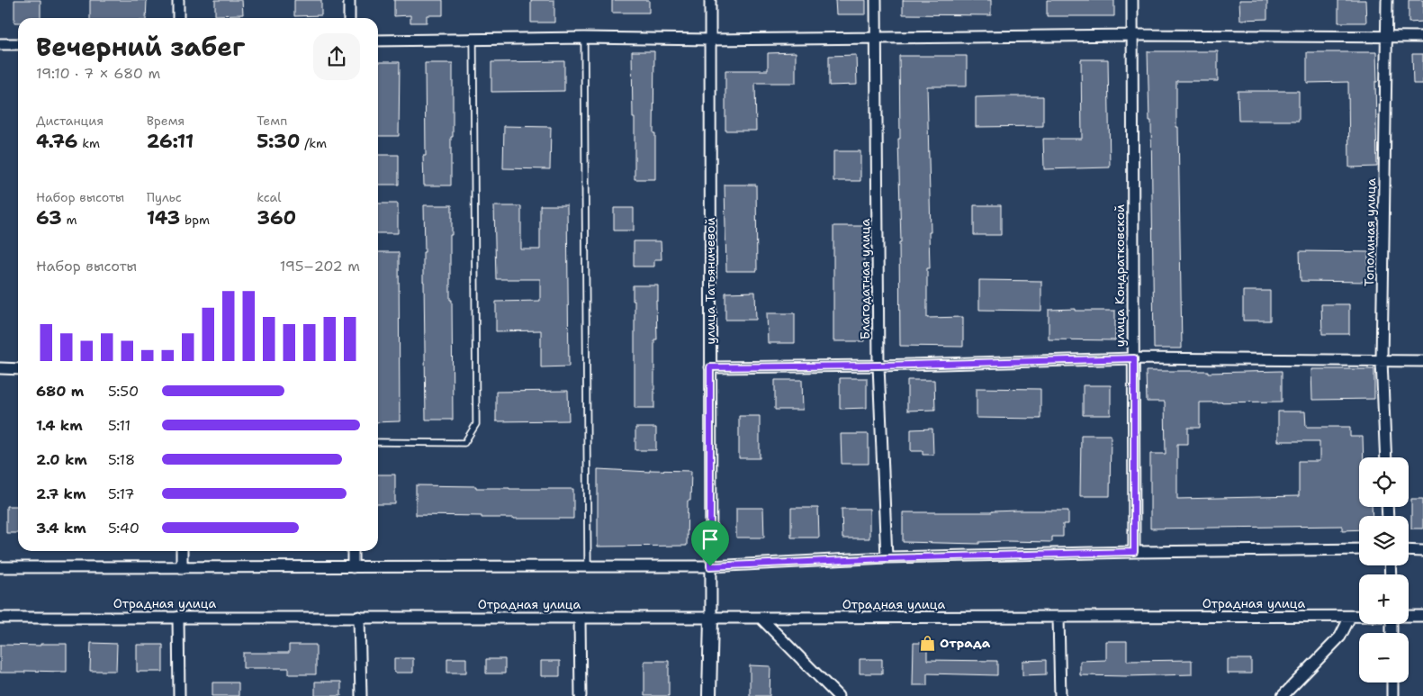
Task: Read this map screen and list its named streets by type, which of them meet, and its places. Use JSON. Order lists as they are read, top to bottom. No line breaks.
{"streets":{"street":["Тополиная улица","улица Кондратковской","Благодатная улица","улица Татьяничевой","Отрадная улица"]},"crossings":[["улица Татьяничевой","Отрадная улица"]],"places":{"shop":["Отрада"]},"page":{"heading":["Вечерний забег","19:10 · 7 × 680 m"],"stats":[["Дистанция","4.76 km"],["Время","26:11"],["Темп","5:30 /km"],["Набор высоты","63 m"],["Пульс","143 bpm"],["kcal","360"]],"chart":["Набор высоты","195–202 m"],"list":[{"name":"680 m","note":"5:50"},{"name":"1.4 km","note":"5:11"},{"name":"2.0 km","note":"5:18"},{"name":"2.7 km","note":"5:17"},{"name":"3.4 km","note":"5:40"}],"map_buttons":["+","−"]}}
